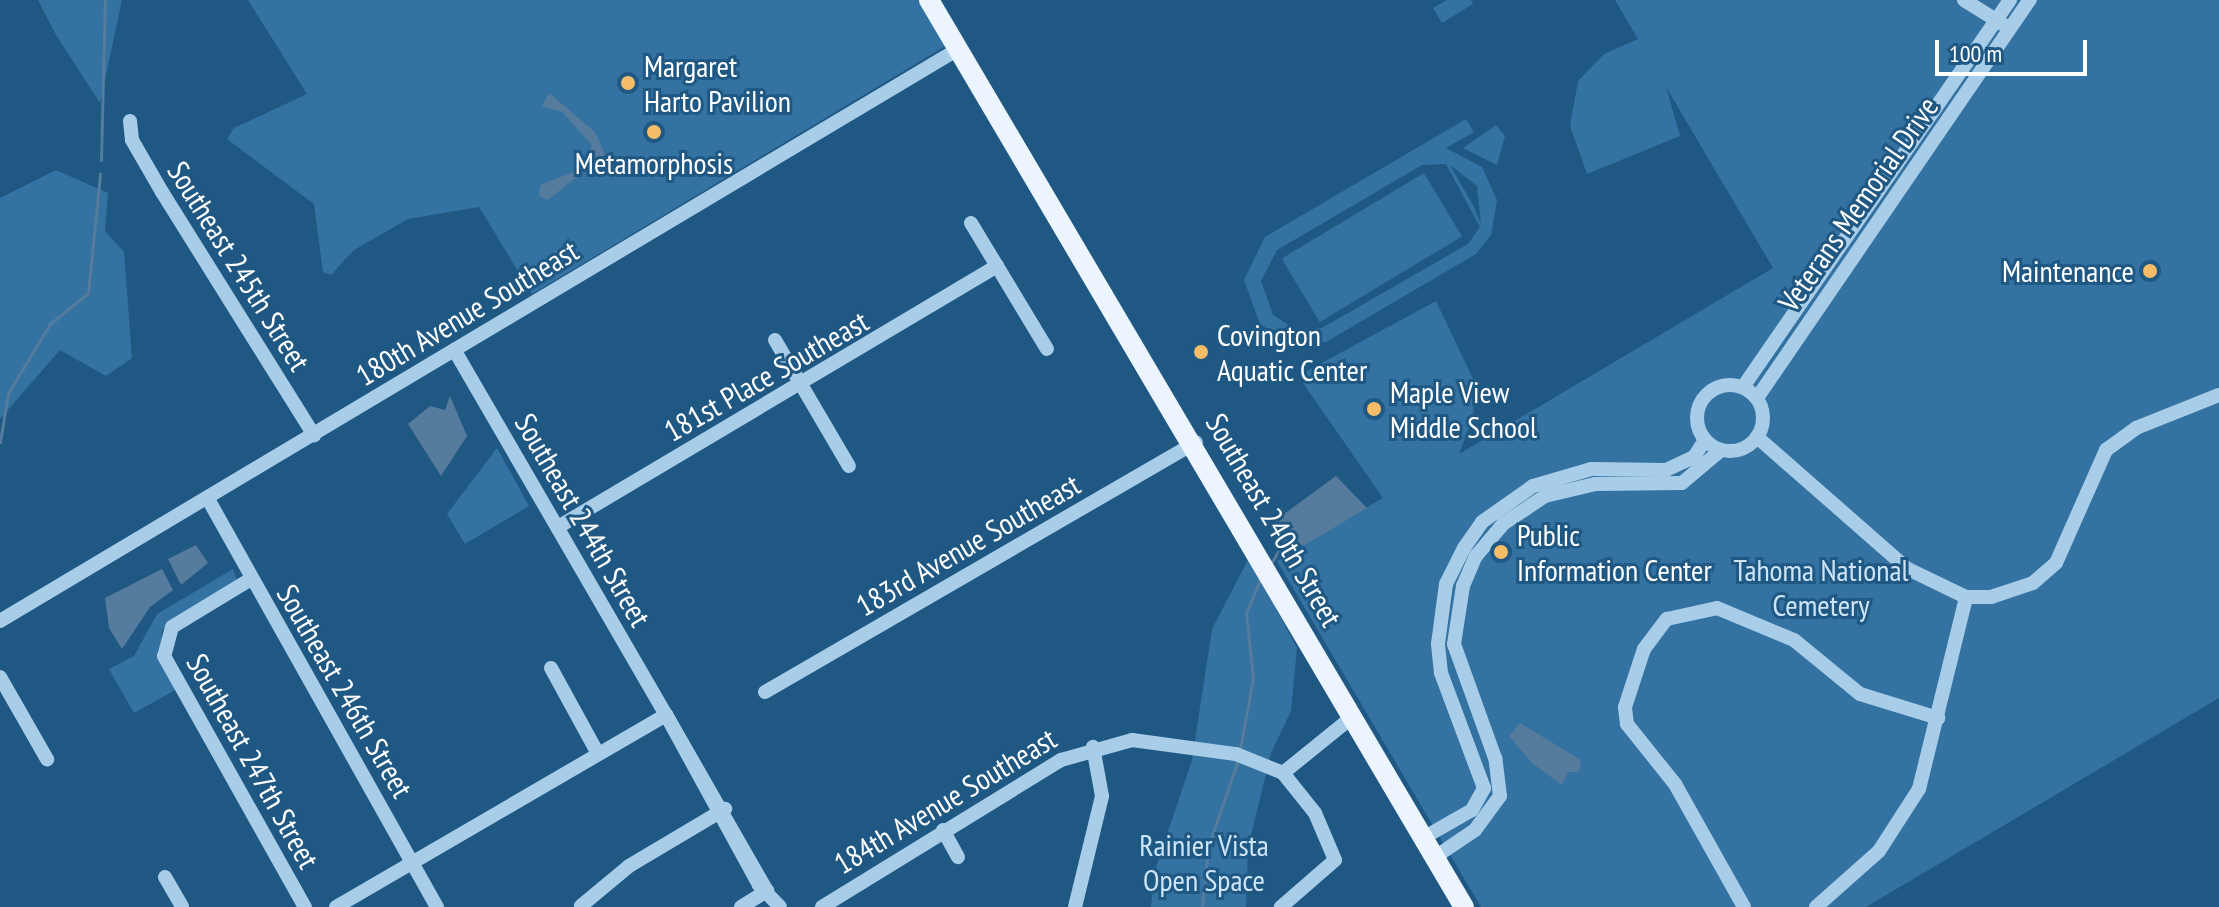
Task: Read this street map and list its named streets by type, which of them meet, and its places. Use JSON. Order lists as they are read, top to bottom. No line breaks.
{"streets":{"main road":["Southeast 240th Street"],"street":["Veterans Memorial Drive","Southeast 245th Street","180th Avenue Southeast","181st Place Southeast","Southeast 244th Street","183rd Avenue Southeast","Southeast 246th Street","Southeast 247th Street","184th Avenue Southeast"]},"crossings":[["Southeast 245th Street","180th Avenue Southeast"],["180th Avenue Southeast","Southeast 244th Street"],["180th Avenue Southeast","Southeast 240th Street"],["180th Avenue Southeast","Southeast 246th Street"],["181st Place Southeast","Southeast 244th Street"],["Southeast 240th Street","183rd Avenue Southeast"],["Southeast 246th Street","Southeast 247th Street"]],"parks":["Tahoma National Cemetery","Rainier Vista Open Space"],"places":["Margaret Harto Pavilion","Metamorphosis","Maintenance","Covington Aquatic Center","Maple View Middle School","Public Information Center"],"scale_bar":"100 m"}
